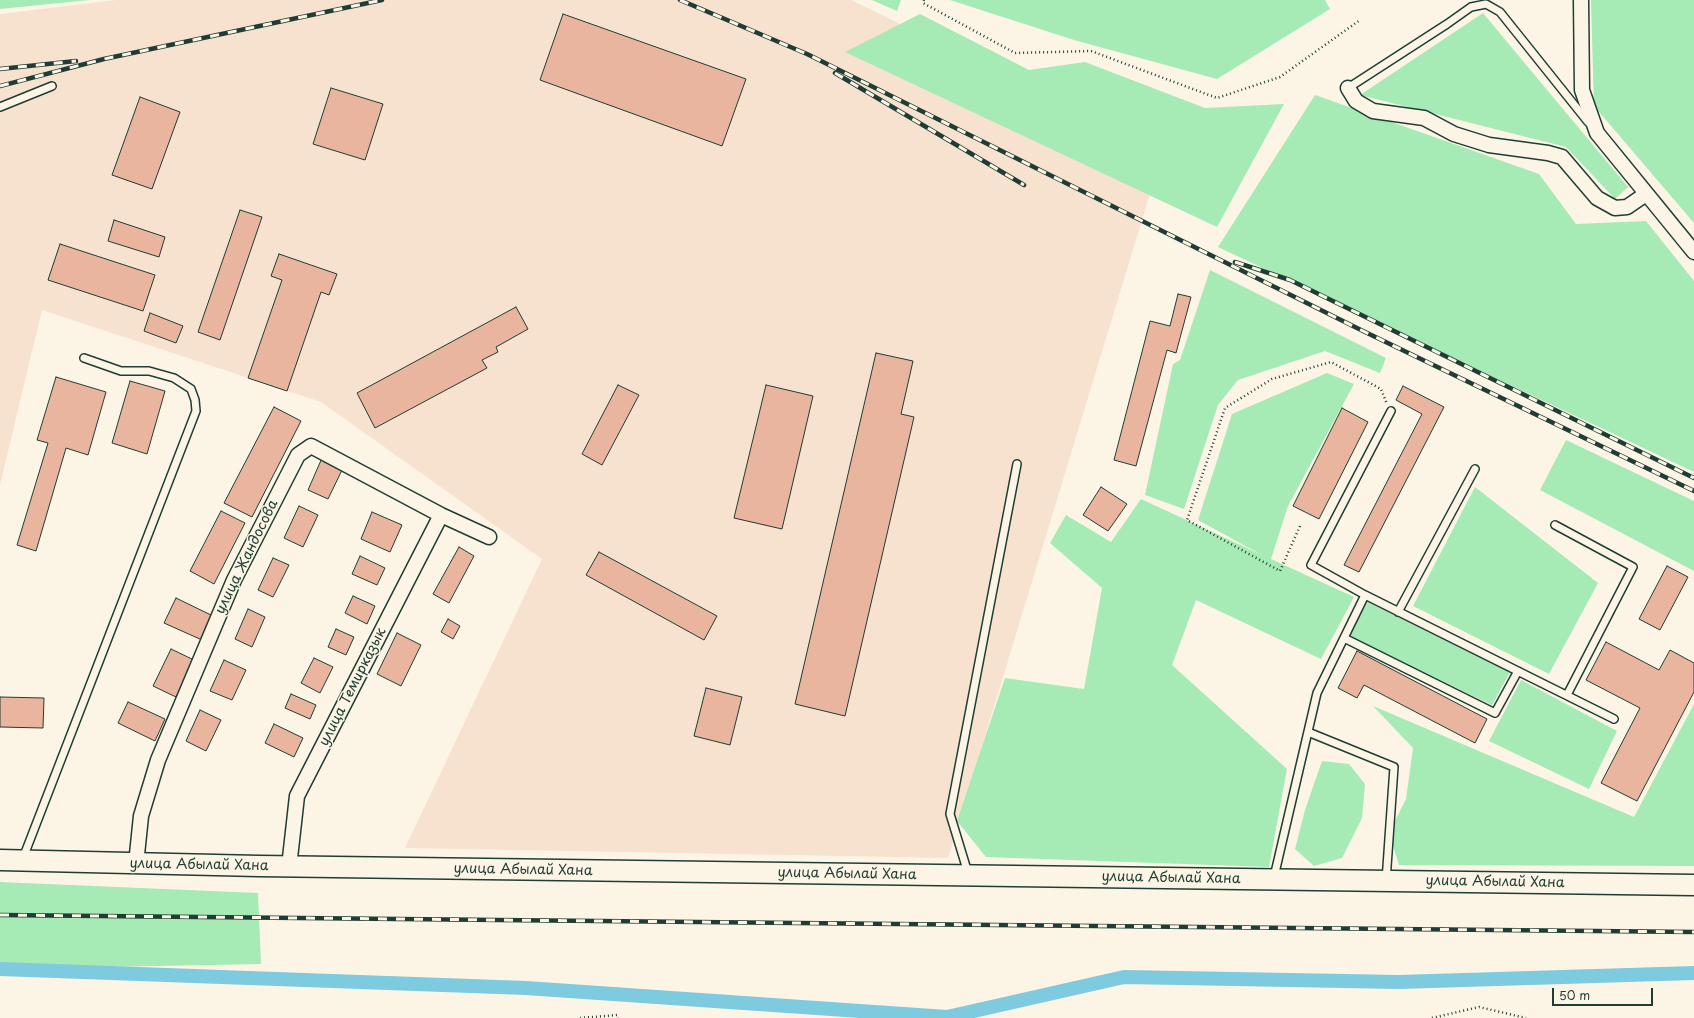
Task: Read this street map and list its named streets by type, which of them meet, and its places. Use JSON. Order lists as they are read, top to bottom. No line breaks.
{"streets":{"main road":["улица Абылай Хана"],"street":["улица Жандосова","улица Темирказык"]},"crossings":[["улица Жандосова","улица Темирказык"],["улица Жандосова","улица Абылай Хана"],["улица Темирказык","улица Абылай Хана"]],"scale_bar":"50 m"}
